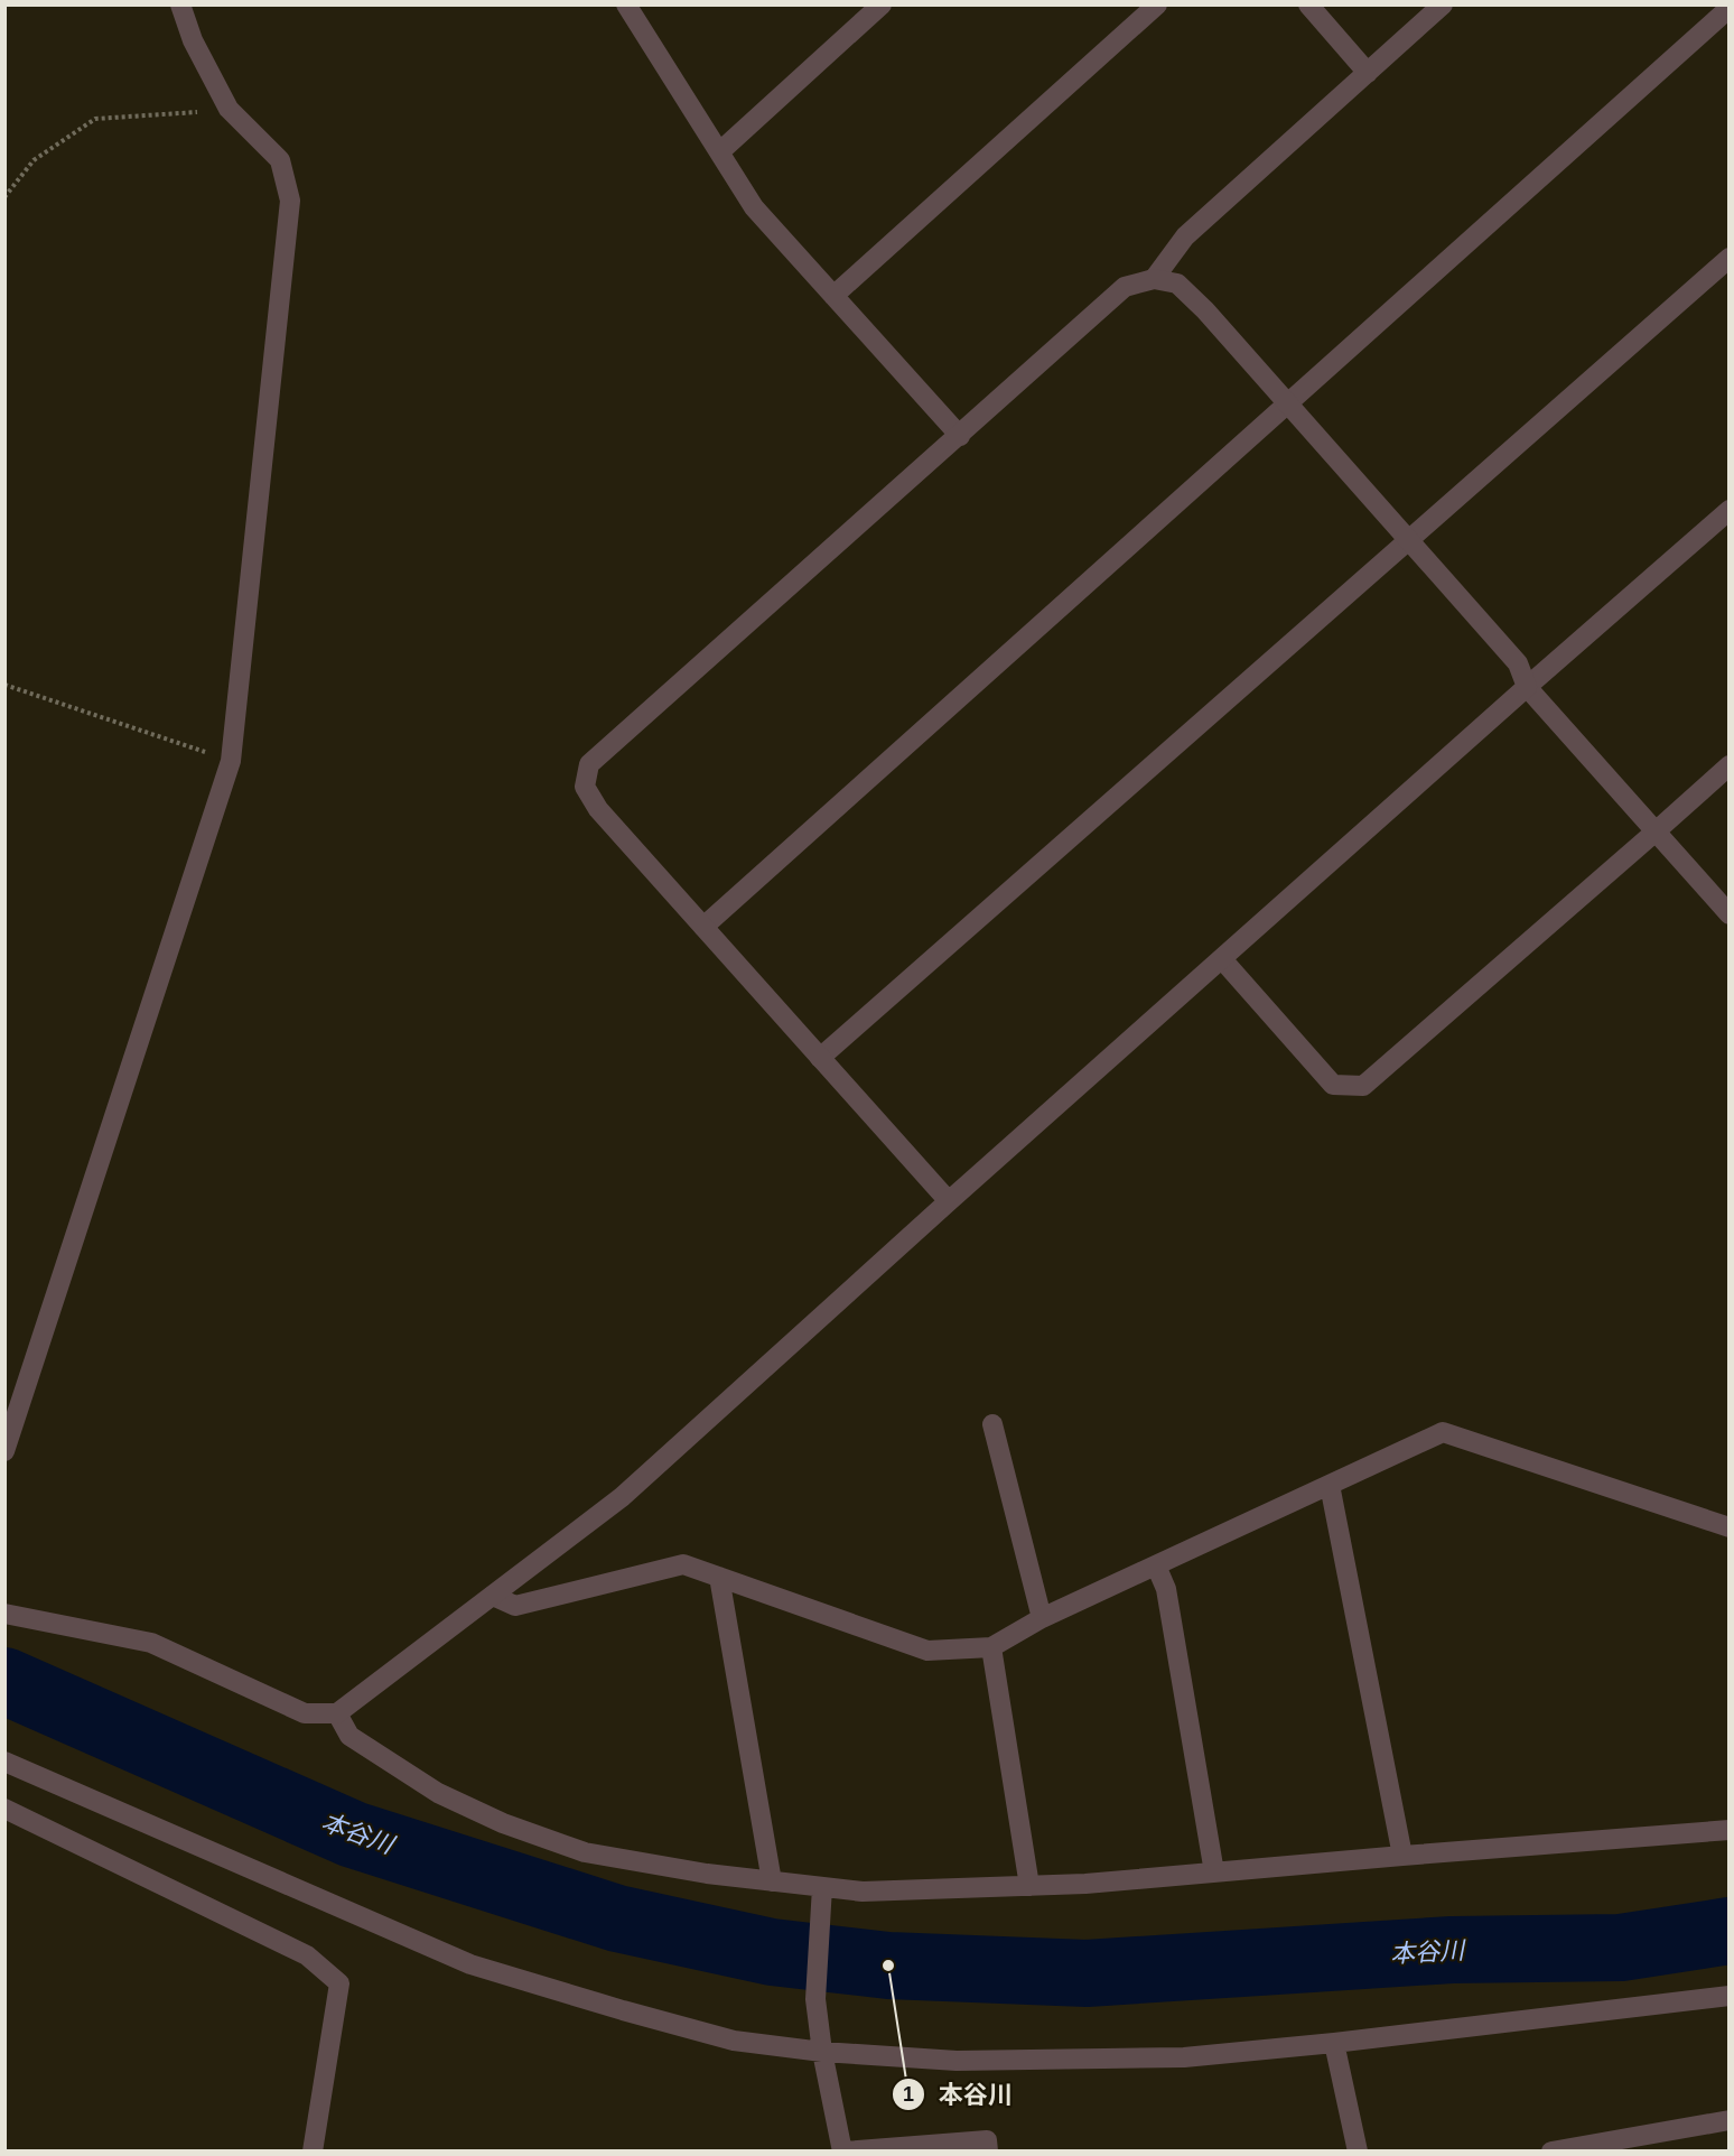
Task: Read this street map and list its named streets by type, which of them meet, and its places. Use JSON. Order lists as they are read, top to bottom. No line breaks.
{"water":["本谷川"],"places":["本谷川"]}
